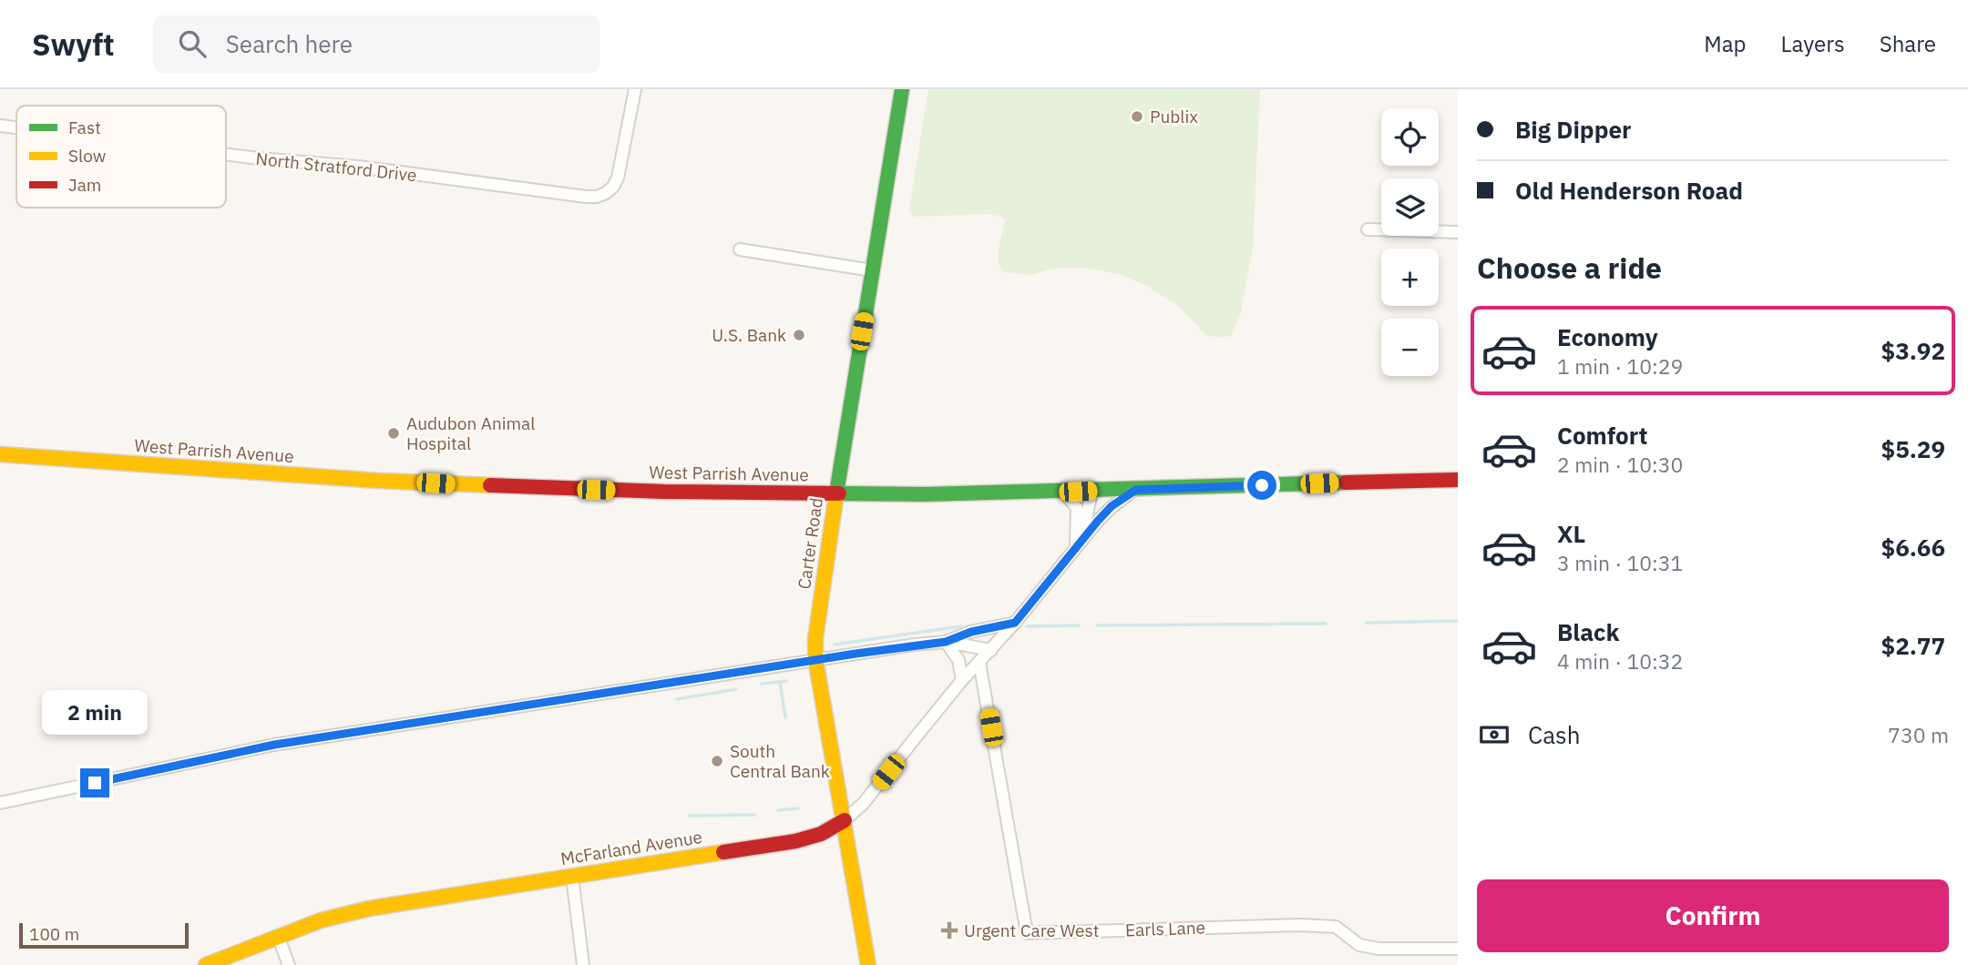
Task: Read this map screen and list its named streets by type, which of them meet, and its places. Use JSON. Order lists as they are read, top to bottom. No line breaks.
{"streets":{"main road":["West Parrish Avenue","Carter Road","McFarland Avenue"],"street":["North Stratford Drive","Earls Lane"]},"crossings":[["West Parrish Avenue","Carter Road"],["West Parrish Avenue","McFarland Avenue"],["Carter Road","McFarland Avenue"],["McFarland Avenue","Earls Lane"]],"places":{"other":["Publix","U.S. Bank","Audubon Animal Hospital","South Central Bank"],"health":["Urgent Care West"]},"legend":["Fast","Slow","Jam"],"scale_bar":"100 m","page":{"header":"Swyft","search":"Search here","nav":["Map","Layers","Share"],"banner":["Big Dipper","Old Henderson Road"],"map_buttons":["+","−"],"heading":"Choose a ride","list":[{"name":"Economy","note":"1 min · 10:29","value":"$3.92"},{"name":"Comfort","note":"2 min · 10:30","value":"$5.29"},{"name":"XL","note":"3 min · 10:31","value":"$6.66"},{"name":"Black","note":"4 min · 10:32","value":"$2.77"}],"bubble":"2 min","pay":["Cash","730 m"],"buttons":"Confirm","scale":"100 m"}}
